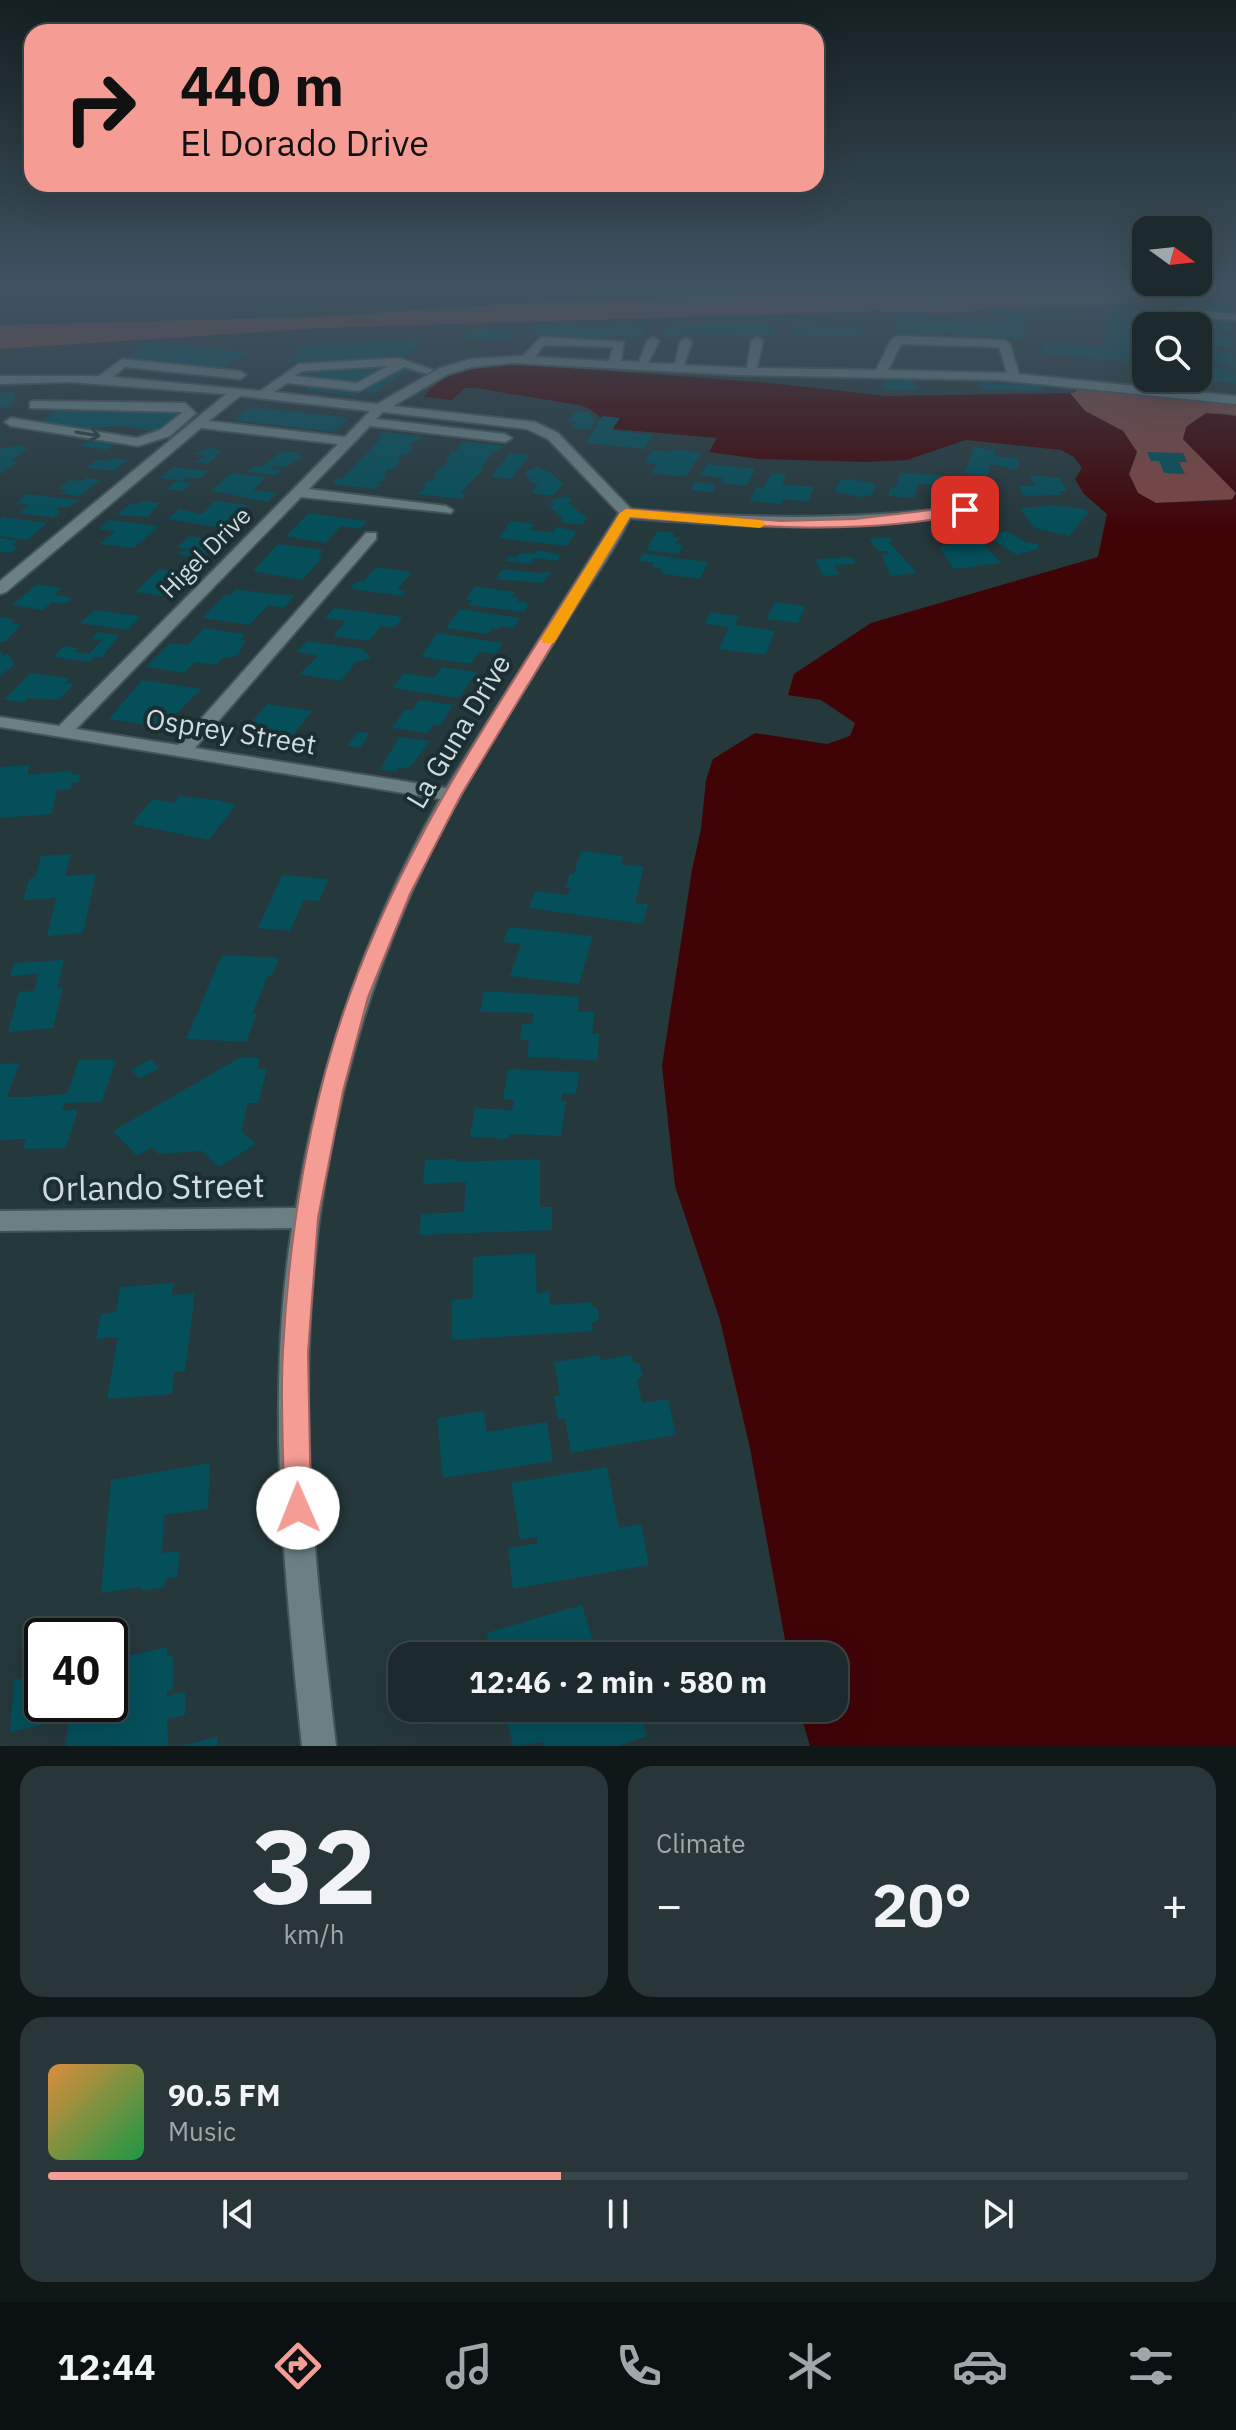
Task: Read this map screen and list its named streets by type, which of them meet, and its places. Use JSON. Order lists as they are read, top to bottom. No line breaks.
{"streets":{"street":["Higel Drive","Osprey Street","La Guna Drive","Orlando Street"]},"crossings":[["Higel Drive","Osprey Street"],["Osprey Street","La Guna Drive"],["La Guna Drive","Orlando Street"]],"north":"right","page":{"turn":["440 m","El Dorado Drive"],"limit":"40","trip":"12:46 · 2 min · 580 m","tile":[["32","km/h"],"Climate"],"heat":["−","20°","+"],"song":["90.5 FM","Music"],"tabs":"12:44"}}
